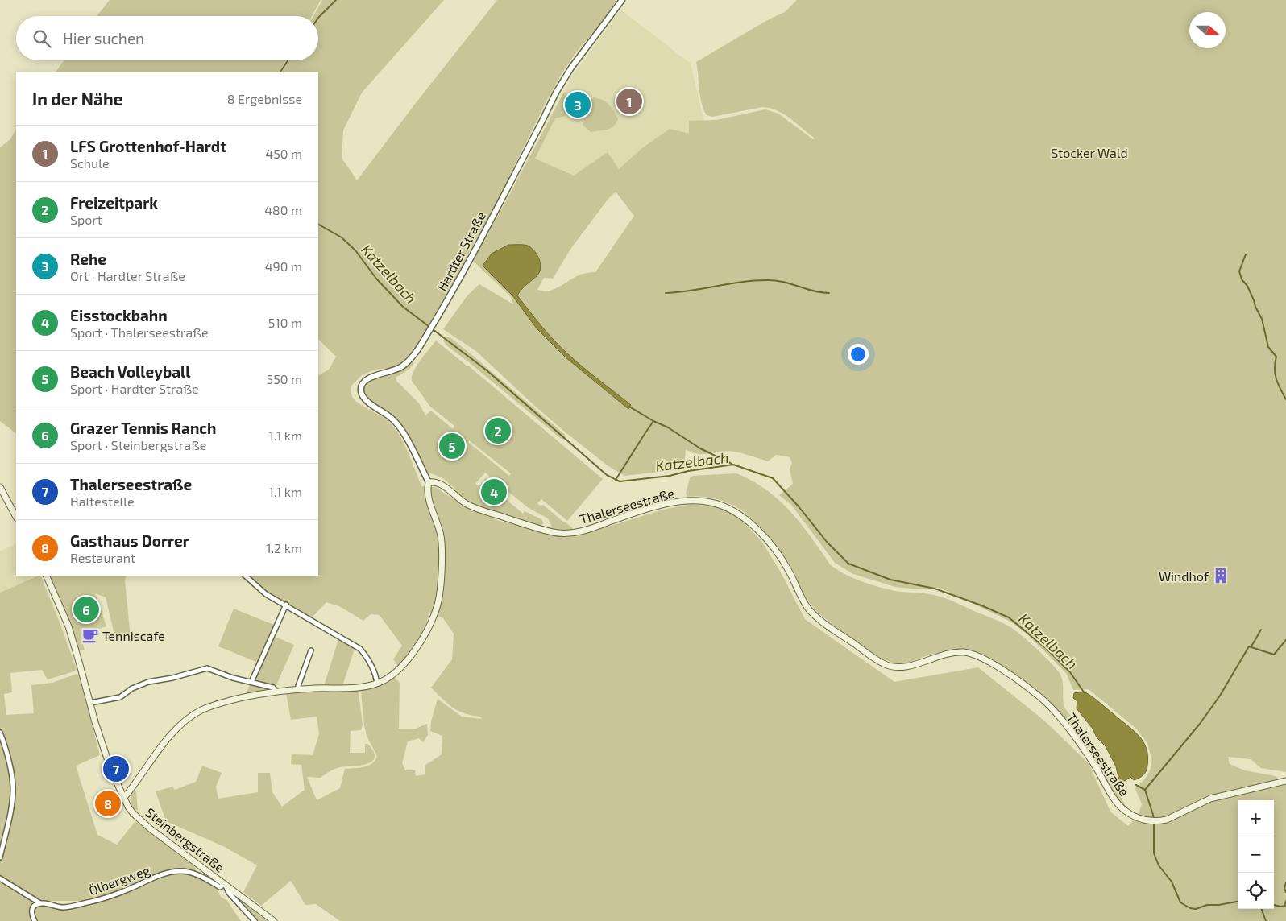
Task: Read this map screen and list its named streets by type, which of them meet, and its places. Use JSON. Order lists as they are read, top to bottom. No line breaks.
{"streets":{"main road":["Thalerseestraße","Steinbergstraße"],"street":["Hardter Straße","Ölbergweg"]},"crossings":[["Hardter Straße","Thalerseestraße"],["Steinbergstraße","Ölbergweg"]],"water":["Katzelbach"],"parks":["Stocker Wald"],"places":{"building":["Windhof"],"cafe":["Tenniscafe"]},"north":"right","page":{"search":"Hier suchen","heading":["In der Nähe","8 Ergebnisse"],"pins":["1","3","2","5","4","6","7","8"],"list":[{"mark":"1","name":"LFS Grottenhof-Hardt","note":"Schule","value":"450 m"},{"mark":"2","name":"Freizeitpark","note":"Sport","value":"480 m"},{"mark":"3","name":"Rehe","note":"Ort · Hardter Straße","value":"490 m"},{"mark":"4","name":"Eisstockbahn","note":"Sport · Thalerseestraße","value":"510 m"},{"mark":"5","name":"Beach Volleyball","note":"Sport · Hardter Straße","value":"550 m"},{"mark":"6","name":"Grazer Tennis Ranch","note":"Sport · Steinbergstraße","value":"1.1 km"},{"mark":"7","name":"Thalerseestraße","note":"Haltestelle","value":"1.1 km"},{"mark":"8","name":"Gasthaus Dorrer","note":"Restaurant","value":"1.2 km"}],"map_buttons":["+","−"]}}
